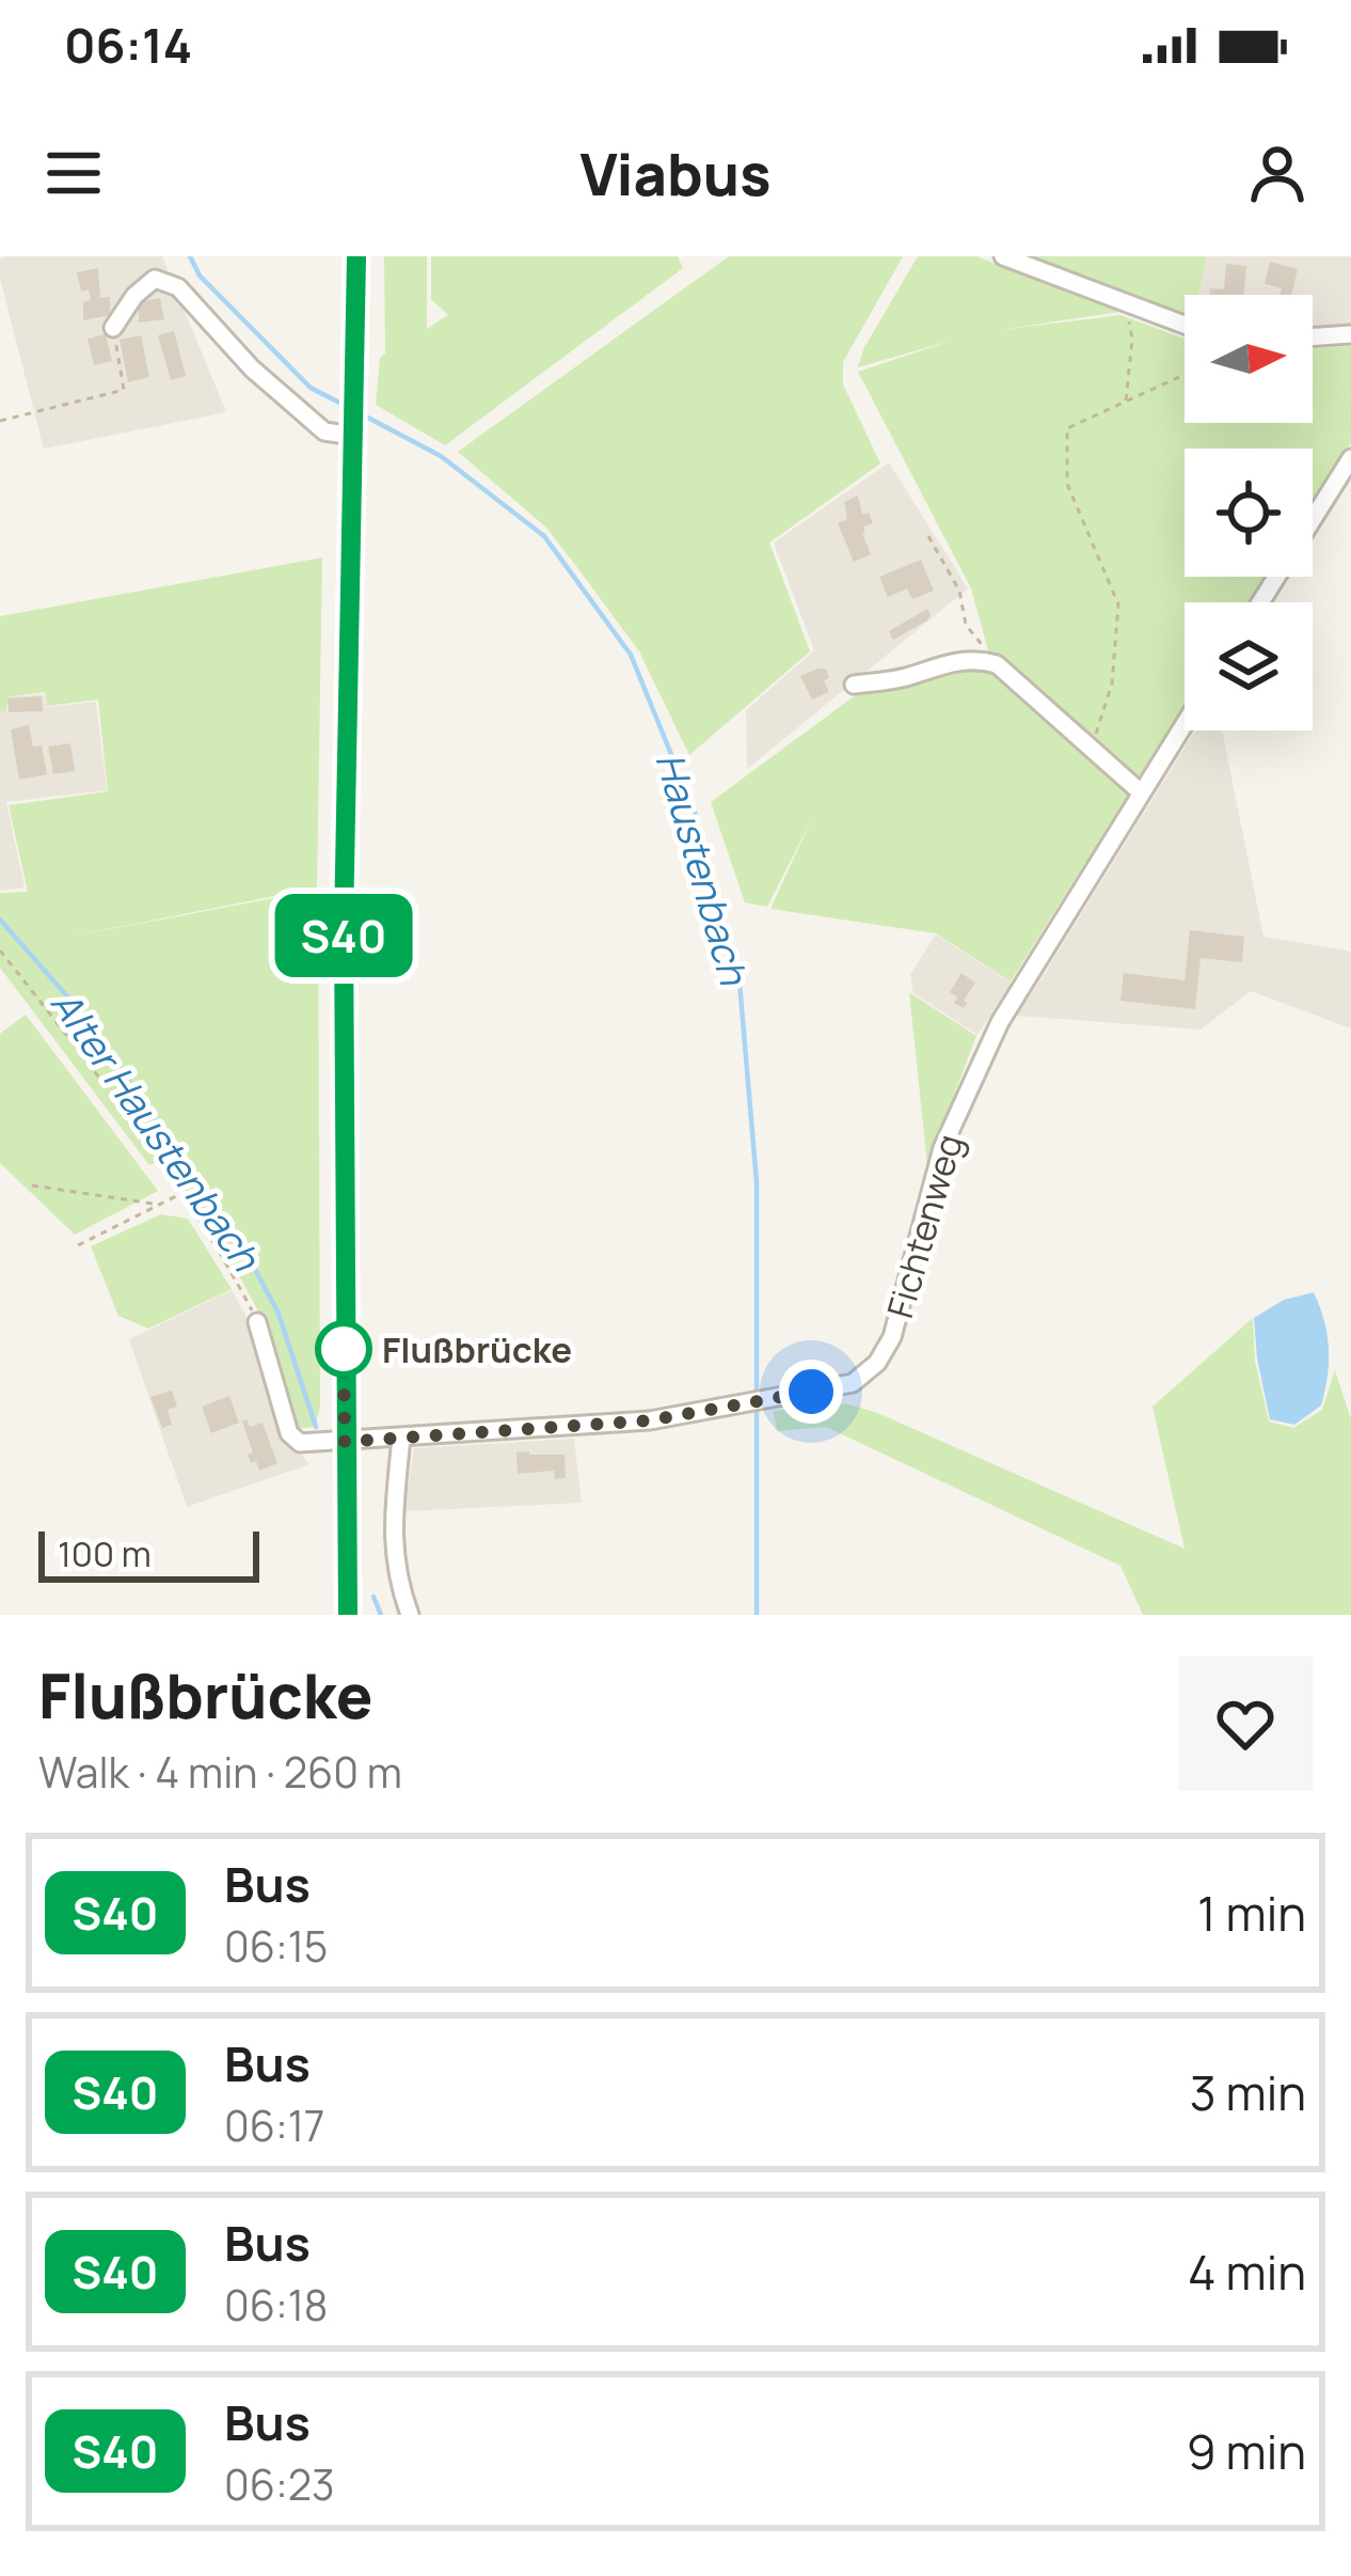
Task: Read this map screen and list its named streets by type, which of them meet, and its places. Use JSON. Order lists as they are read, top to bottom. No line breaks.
{"streets":{"street":["Fichtenweg"]},"water":["Haustenbach","Alter Haustenbach"],"places":["Flußbrücke"],"lines":["bus line S40"],"scale_bar":"100 m","north":"right","page":{"status":"06:14","header":"Viabus","on_map":"S40","scale":"100 m","heading":["Flußbrücke","Walk · 4 min · 260 m"],"list":[{"mark":"S40","name":"Bus","note":"06:15","value":"1 min"},{"mark":"S40","name":"Bus","note":"06:17","value":"3 min"},{"mark":"S40","name":"Bus","note":"06:18","value":"4 min"},{"mark":"S40","name":"Bus","note":"06:23","value":"9 min"}]}}
